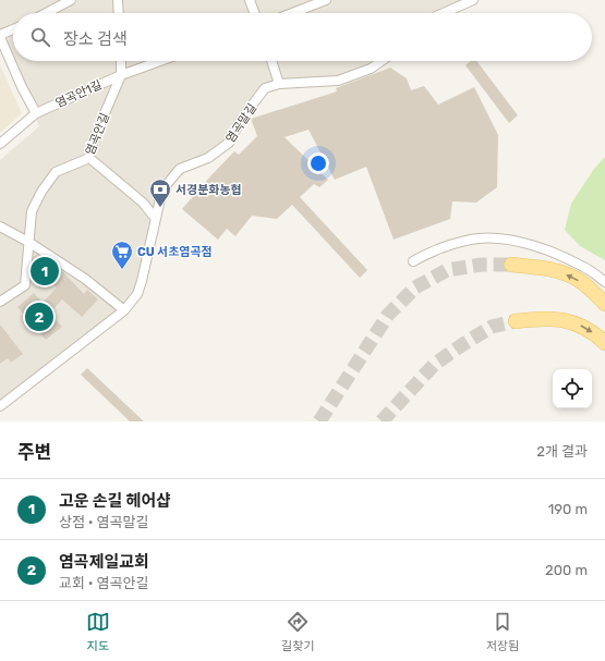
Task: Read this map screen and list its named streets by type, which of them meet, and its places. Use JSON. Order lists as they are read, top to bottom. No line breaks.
{"streets":{"street":["염곡안1길","염곡말길","염곡안길"]},"crossings":[["염곡안1길","염곡안길"]],"places":{"bank":["서경분화농협"],"supermarket":["CU 서초염곡점"]},"page":{"search":"장소 검색","pins":["1","2"],"heading":["주변","2개 결과"],"list":[{"mark":"1","name":"고운 손길 헤어샵","note":"상점 · 염곡말길","value":"190 m"},{"mark":"2","name":"염곡제일교회","note":"교회 · 염곡안길","value":"200 m"}],"nav":["지도","길찾기","저장됨"]}}
